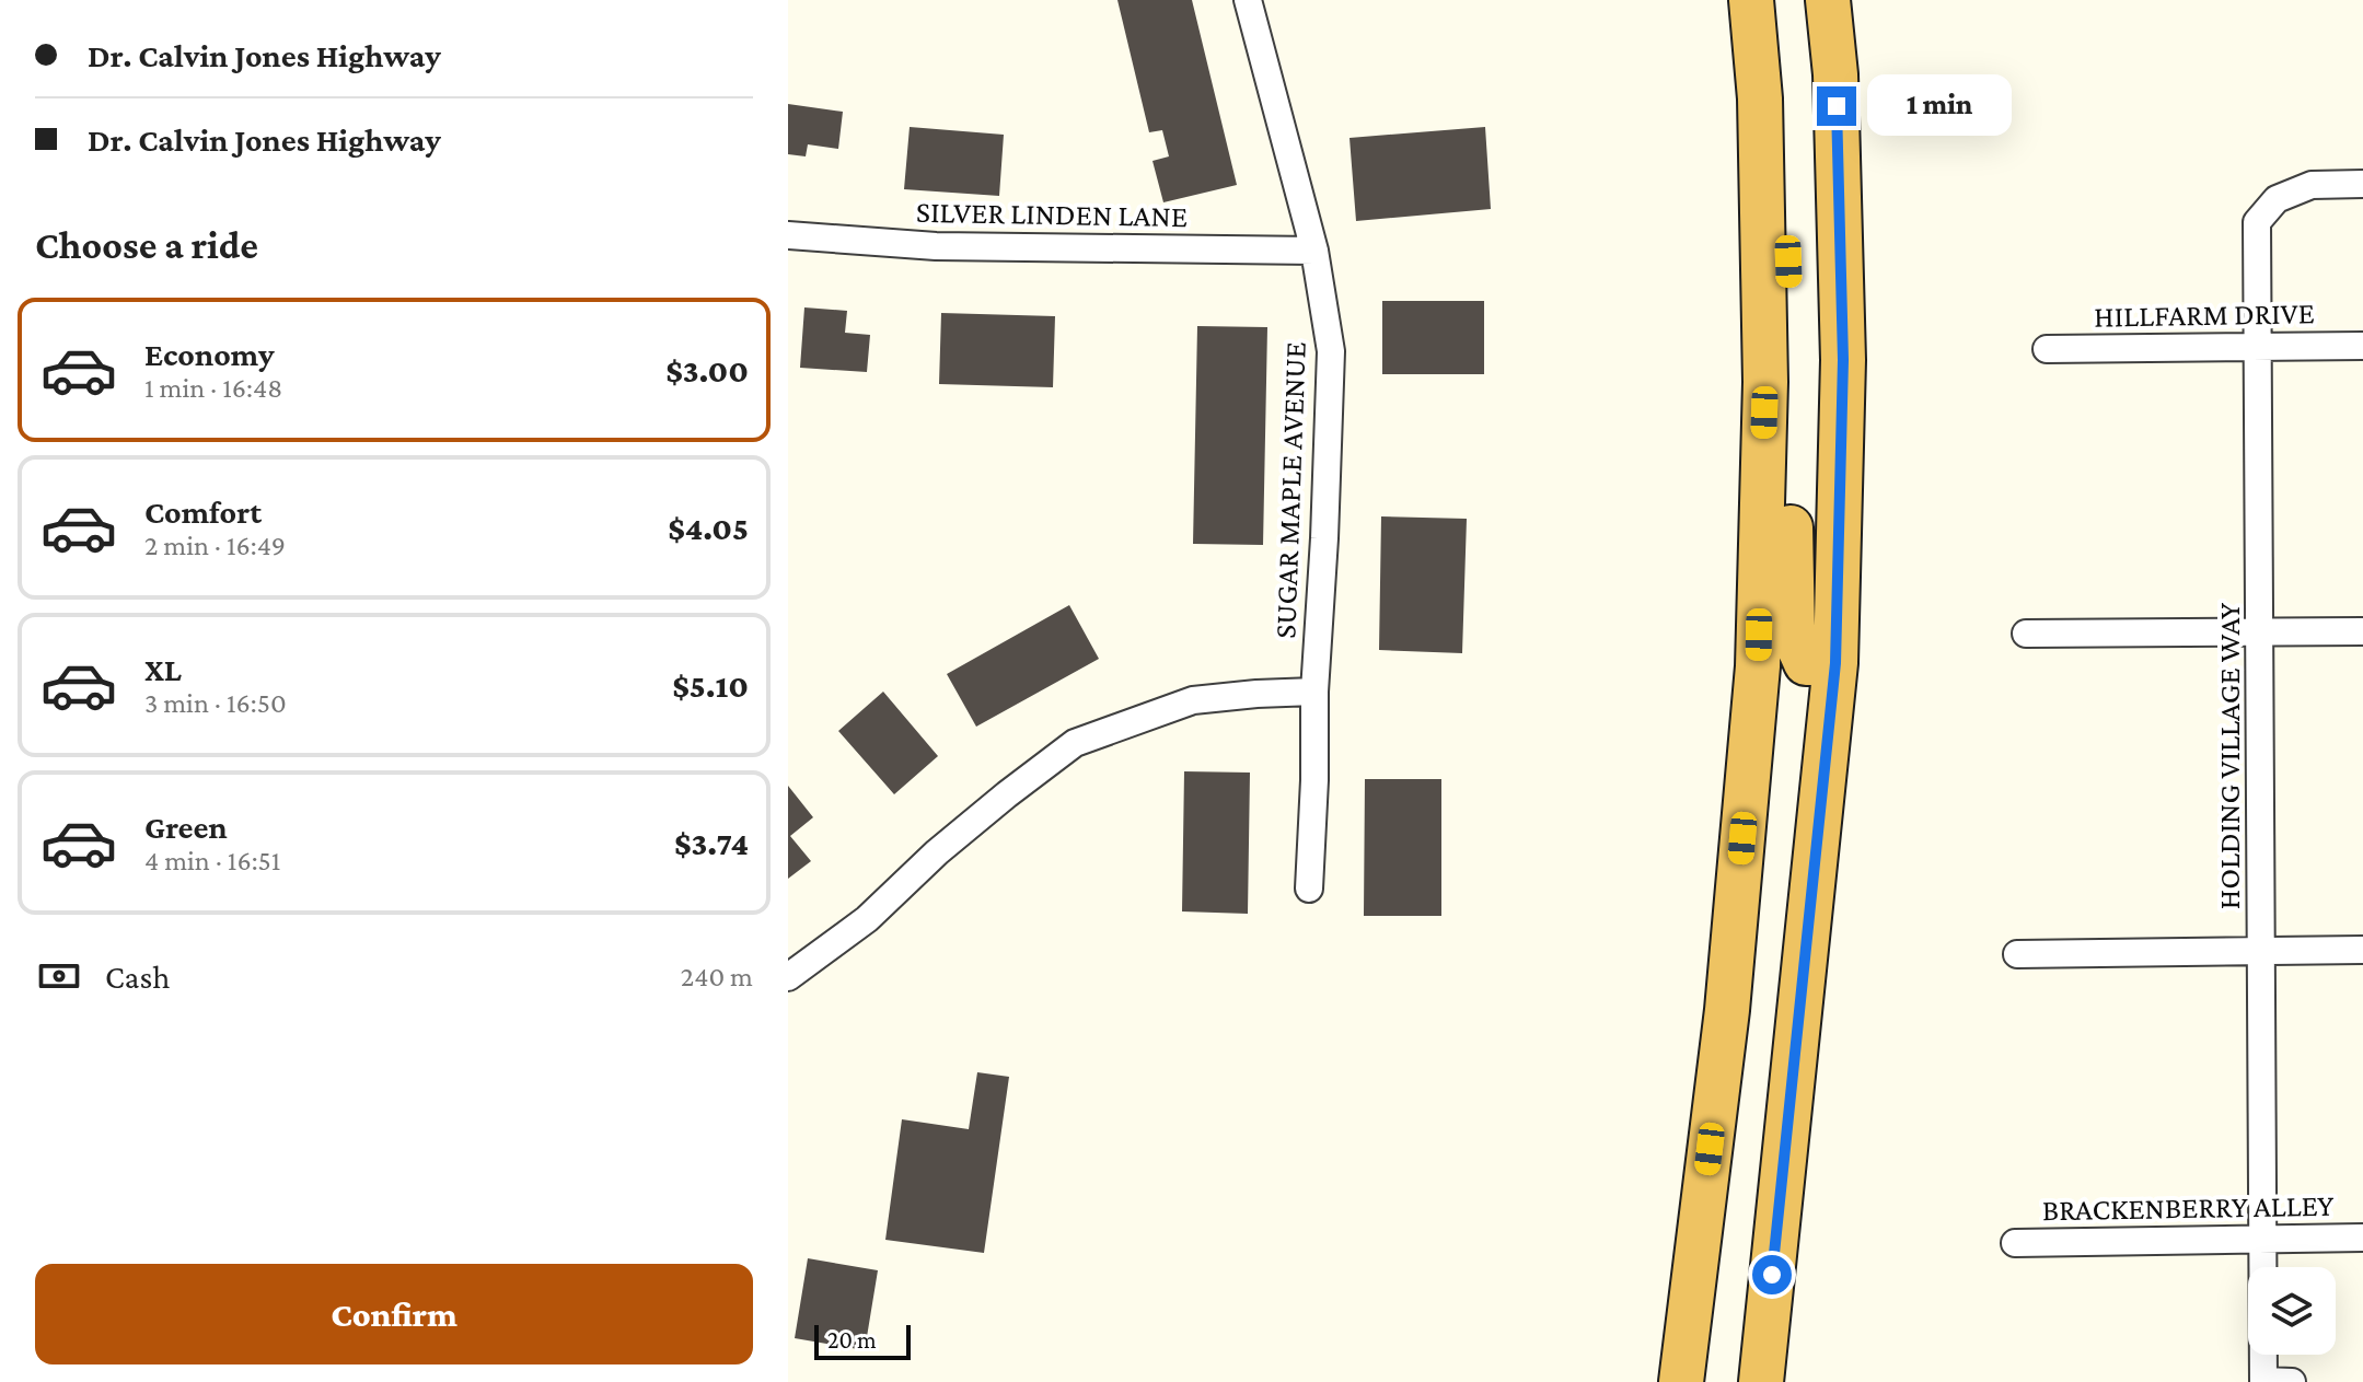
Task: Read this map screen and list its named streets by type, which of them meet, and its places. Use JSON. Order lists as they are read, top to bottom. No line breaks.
{"streets":{"street":["SILVER LINDEN LANE","HILLFARM DRIVE","SUGAR MAPLE AVENUE","HOLDING VILLAGE WAY","BRACKENBERRY ALLEY"]},"crossings":[["SILVER LINDEN LANE","SUGAR MAPLE AVENUE"],["HILLFARM DRIVE","HOLDING VILLAGE WAY"],["HOLDING VILLAGE WAY","BRACKENBERRY ALLEY"]],"scale_bar":"20 m","page":{"banner":["Dr. Calvin Jones Highway","Dr. Calvin Jones Highway"],"bubble":"1 min","heading":"Choose a ride","list":[{"name":"Economy","note":"1 min · 16:48","value":"$3.00"},{"name":"Comfort","note":"2 min · 16:49","value":"$4.05"},{"name":"XL","note":"3 min · 16:50","value":"$5.10"},{"name":"Green","note":"4 min · 16:51","value":"$3.74"}],"pay":["Cash","240 m"],"buttons":"Confirm","scale":"20 m"}}
